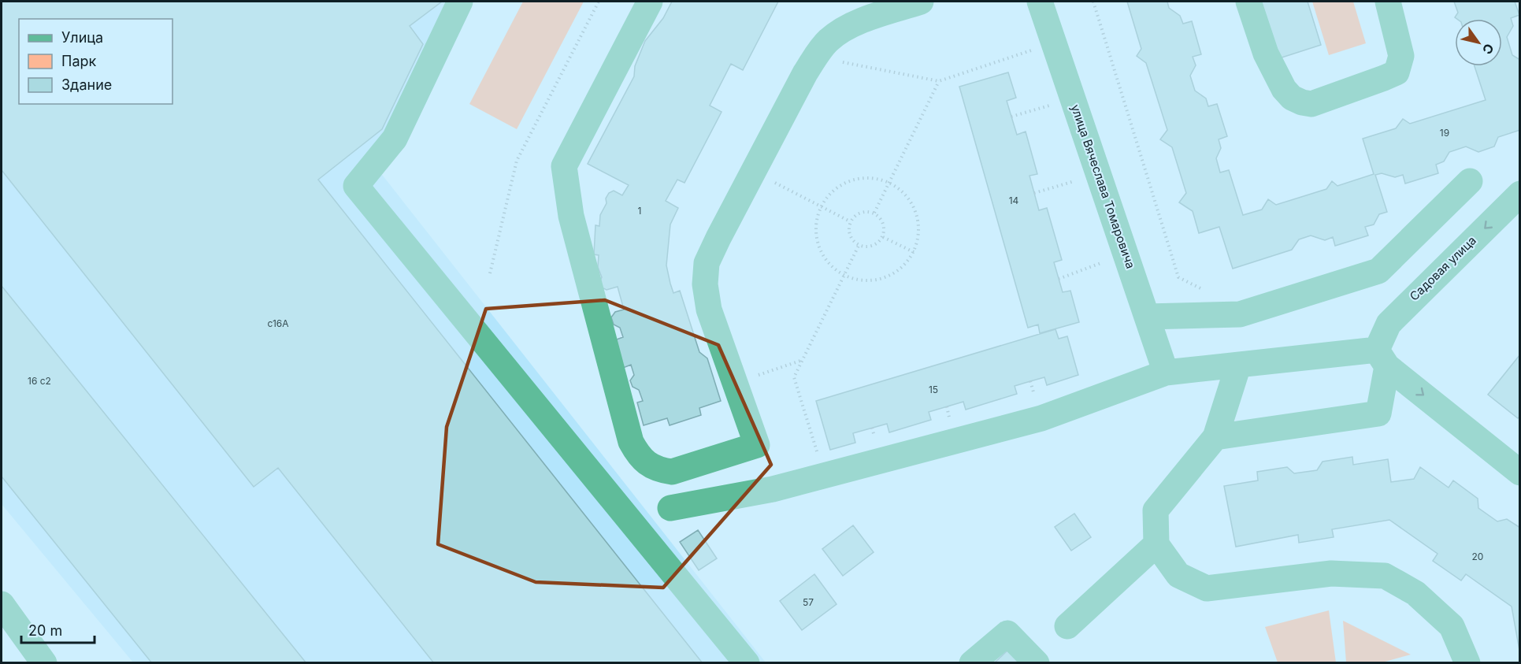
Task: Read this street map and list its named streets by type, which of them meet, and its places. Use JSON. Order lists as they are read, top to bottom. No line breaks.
{"streets":{"street":["улица Вячеслава Томаровича","Садовая улица"]},"one_way":["Садовая улица"],"house_numbers":["19","14","1","с16А","16 с2","15","20","57"],"legend":["Улица","Парк","Здание"],"scale_bar":"20 m","north":"bottom right"}
